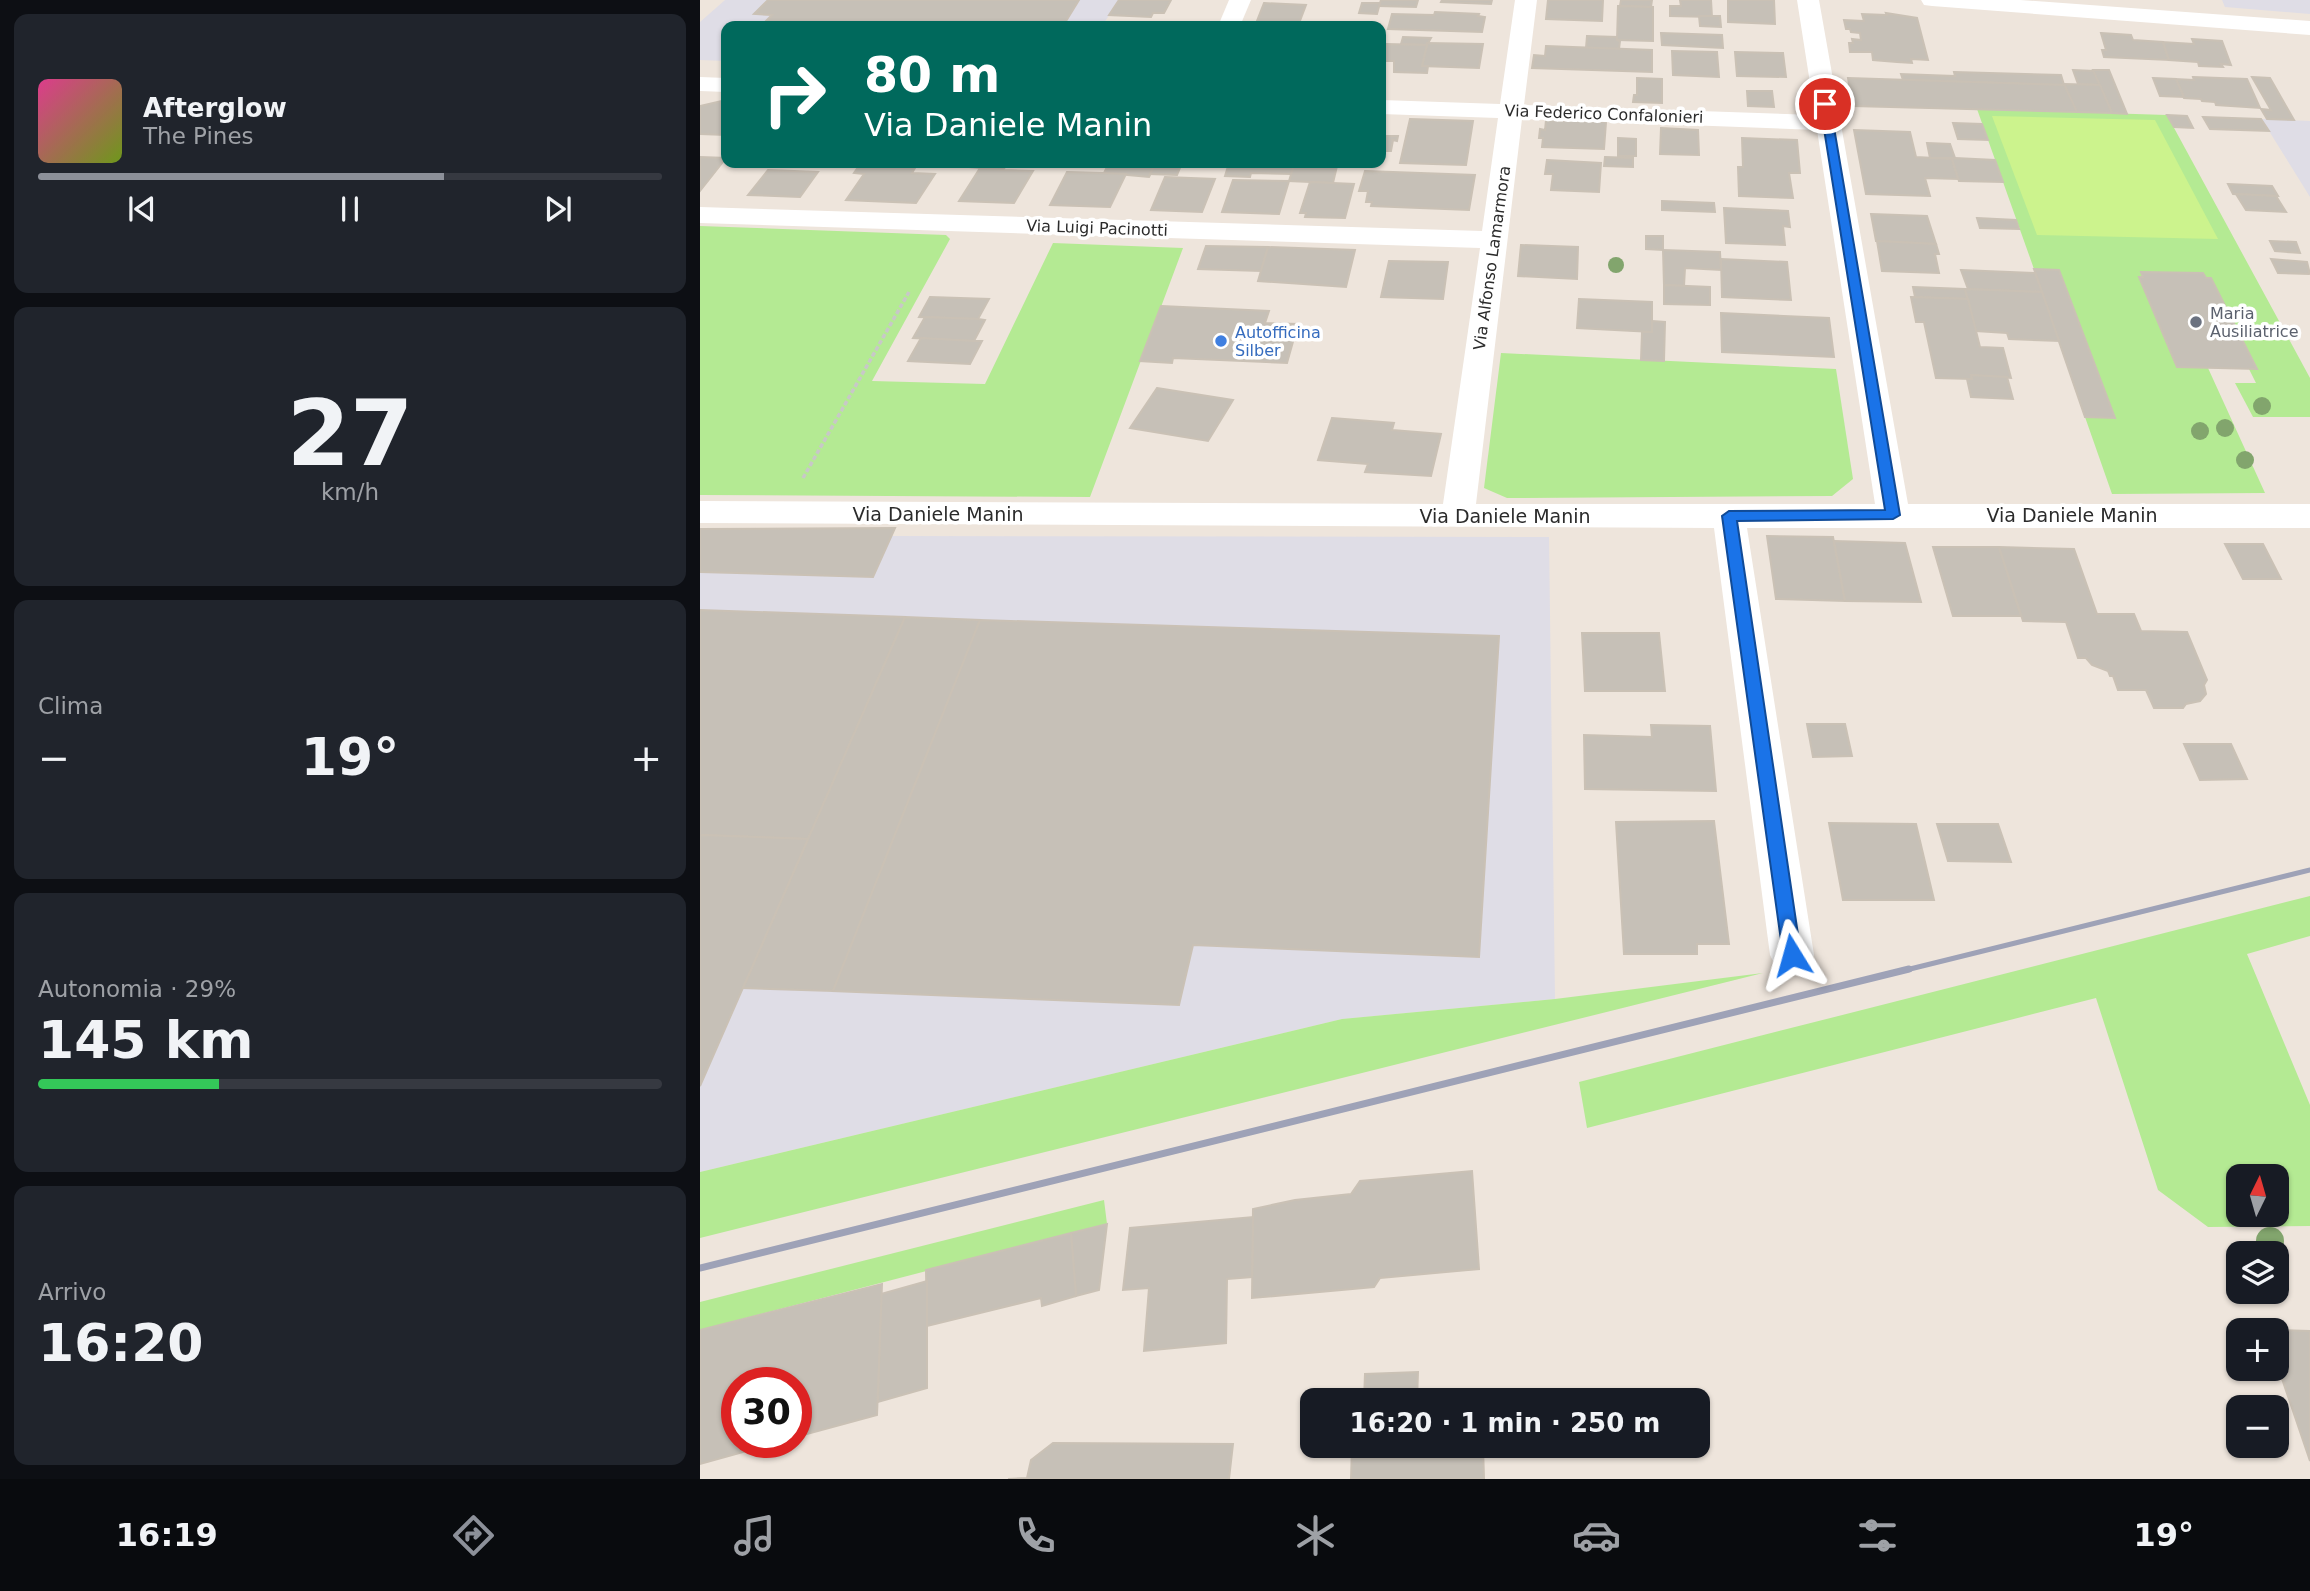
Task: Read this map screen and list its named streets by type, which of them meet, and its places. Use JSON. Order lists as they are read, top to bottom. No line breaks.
{"streets":{"street":["Via Federico Confalonieri","Via Luigi Pacinotti","Via Alfonso Lamarmora","Via Daniele Manin"]},"crossings":[["Via Federico Confalonieri","Via Alfonso Lamarmora"],["Via Luigi Pacinotti","Via Alfonso Lamarmora"],["Via Alfonso Lamarmora","Via Daniele Manin"]],"places":["Maria Ausiliatrice","Autofficina Silber"],"north":"top","page":{"turn":["80 m","Via Daniele Manin"],"song":["Afterglow","The Pines"],"tile":[["27","km/h"],"Clima",["Autonomia · 29%","145 km"],["Arrivo","16:20"]],"heat":["−","19°","+"],"map_buttons":["+","−"],"limit":"30","trip":"16:20 · 1 min · 250 m","tabs":["16:19","19°"]}}
